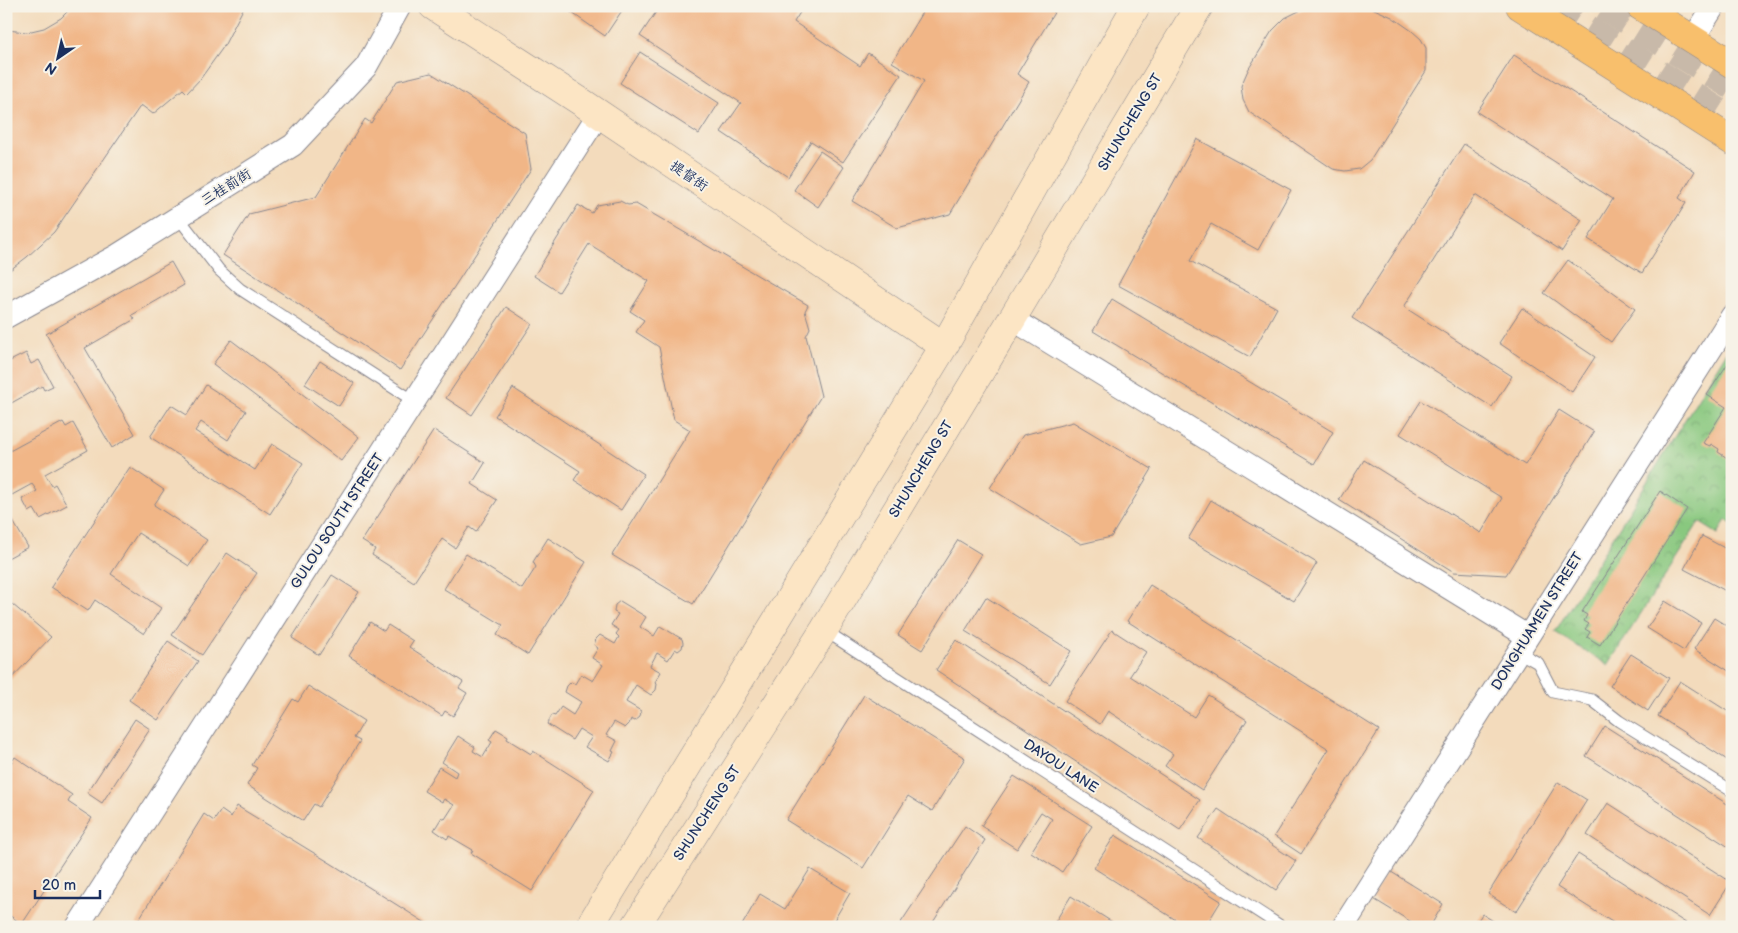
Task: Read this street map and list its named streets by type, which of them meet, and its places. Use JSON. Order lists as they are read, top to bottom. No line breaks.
{"streets":{"main road":["SHUNCHENG ST","提督街"],"street":["三桂前街","GULOU SOUTH STREET","DONGHUAMEN STREET"],"lane":["DAYOU LANE"]},"crossings":[["SHUNCHENG ST","DAYOU LANE"],["提督街","GULOU SOUTH STREET"]],"scale_bar":"20 m","north":"bottom left"}
